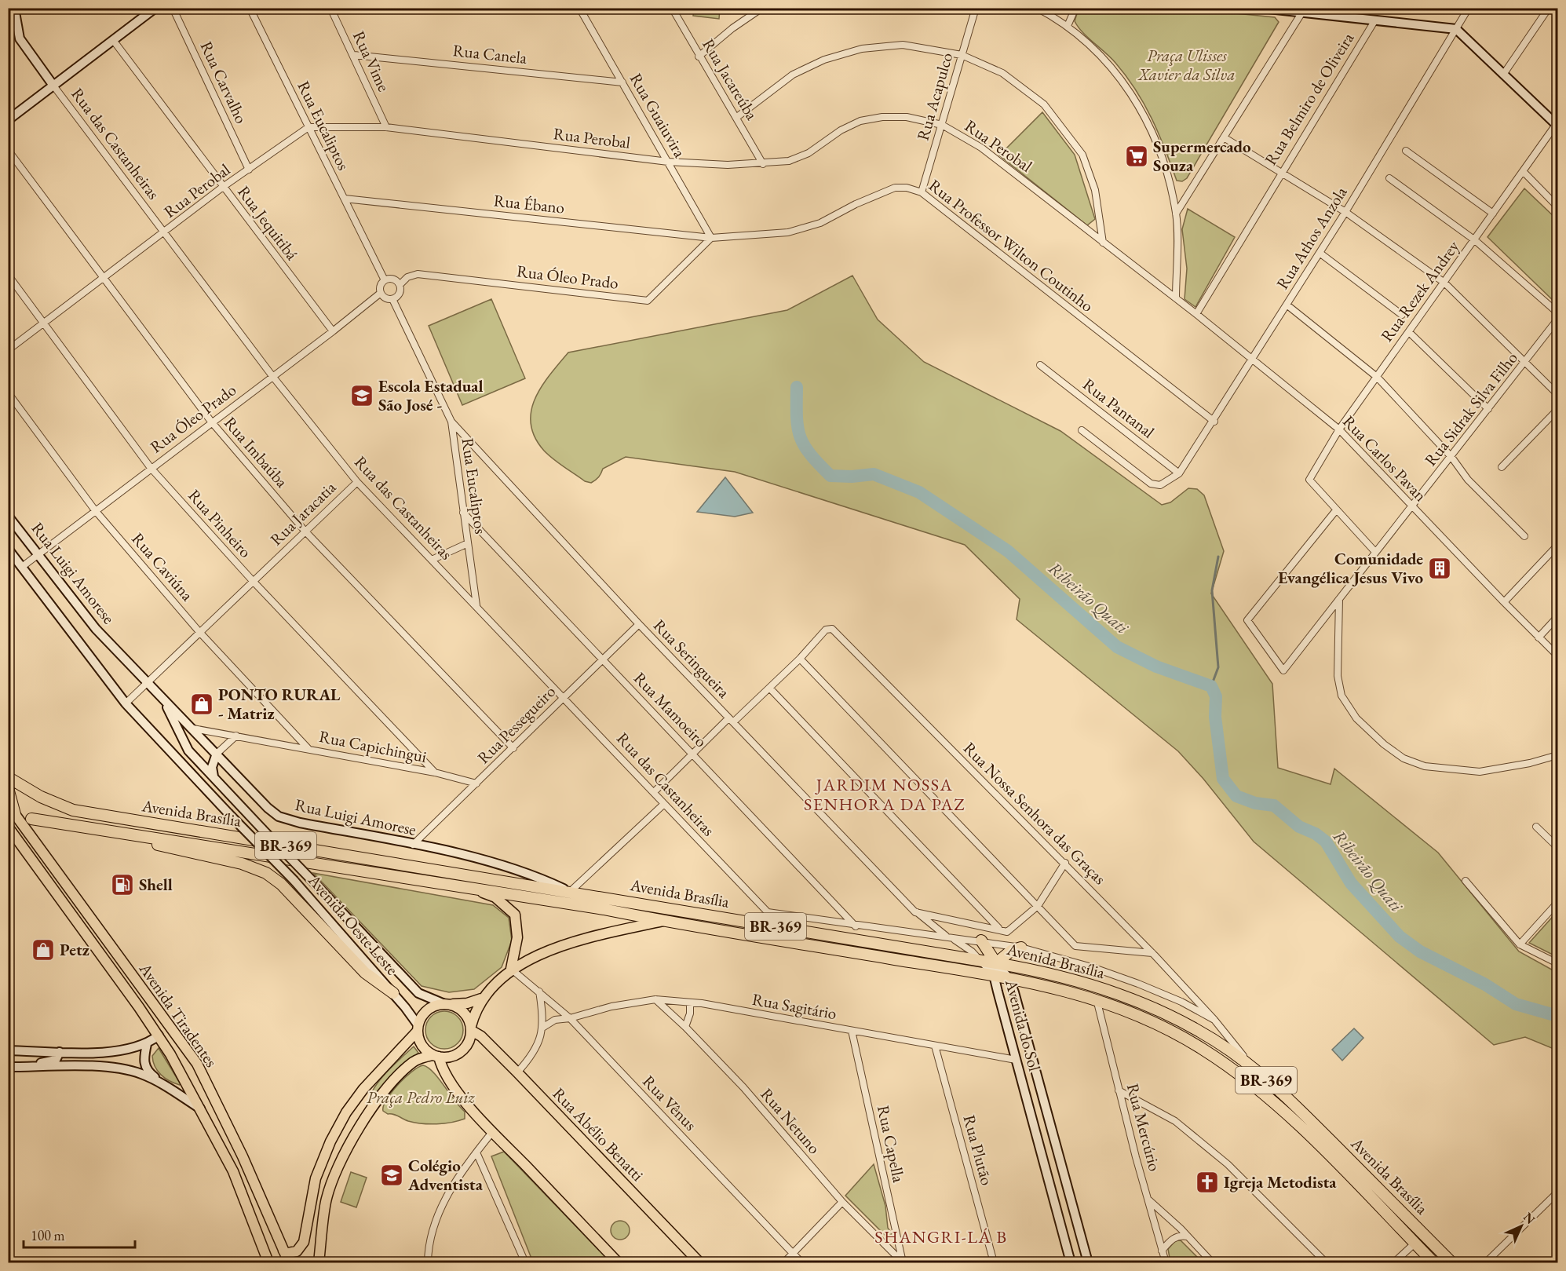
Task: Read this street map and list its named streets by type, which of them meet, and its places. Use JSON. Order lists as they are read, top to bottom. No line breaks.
{"streets":{"highway":["Avenida Brasília","BR-369"],"main road":["Avenida Tiradentes","Rua Abélio Benatti"],"street":["Rua Canela","Rua Vime","Rua Jacareúba","Rua Carvalho","Rua Acapulco","Rua Belmiro de Oliveira","Rua Guaiuvira","Rua Eucaliptos","Rua Perobal","Rua das Castanheiras","Rua Ébano","Rua Jequitibá","Rua Athos Anzola","Rua Professor Wilton Coutinho","Rua Óleo Prado","Rua Rezek Andrey","Rua Pantanal","Rua Sidrak Silva Filho","Rua Imbaúba","Rua Carlos Pavan","Rua Jaracatia","Rua Pinheiro","Rua Caviúna","Rua Luigi Amorese","Rua Seringueira","Rua Mamoeiro","Rua Pessegueiro","Rua Capichingui","Rua Nossa Senhora das Graças","Avenida Oeste Leste","Rua Sagitário","Avenida do Sol","Rua Vênus","Rua Netuno","Rua Mercúrio","Rua Capella","Rua Plutão"]},"crossings":[["Rua Canela","Rua Vime"],["Rua Canela","Rua Guaiuvira"],["Rua Vime","Rua Perobal"],["Rua Jacareúba","Rua Perobal"],["Rua Carvalho","Rua Perobal"],["Rua Acapulco","Rua Perobal"],["Rua Acapulco","Rua Professor Wilton Coutinho"],["Rua Belmiro de Oliveira","Rua Carlos Pavan"],["Rua Guaiuvira","Rua Perobal"],["Rua Guaiuvira","Rua Ébano"],["Rua Guaiuvira","Rua Professor Wilton Coutinho"],["Rua Guaiuvira","Rua Óleo Prado"],["Rua Eucaliptos","Rua Perobal"],["Rua Eucaliptos","Rua das Castanheiras"],["Rua Eucaliptos","Rua Ébano"],["Rua Eucaliptos","Rua Óleo Prado"],["Rua Eucaliptos","Rua Seringueira"],["Rua Eucaliptos","Rua Mamoeiro"],["Rua Perobal","Rua das Castanheiras"],["Rua Perobal","Rua Jequitibá"],["Rua Perobal","Rua Imbaúba"],["Rua Perobal","Rua Carlos Pavan"],["Rua Perobal","Rua Pinheiro"],["Rua das Castanheiras","Rua Óleo Prado"],["Rua das Castanheiras","Rua Jaracatia"],["Rua das Castanheiras","Rua Pessegueiro"],["Rua das Castanheiras","Avenida Brasília"],["Rua Ébano","Rua Professor Wilton Coutinho"],["Rua Ébano","Rua Óleo Prado"],["Rua Jequitibá","Rua Óleo Prado"],["Rua Athos Anzola","Rua Professor Wilton Coutinho"],["Rua Athos Anzola","Rua Pantanal"],["Rua Athos Anzola","Rua Carlos Pavan"],["Rua Professor Wilton Coutinho","Rua Óleo Prado"],["Rua Óleo Prado","Rua Imbaúba"],["Rua Óleo Prado","Rua Pinheiro"],["Rua Óleo Prado","Rua Caviúna"],["Rua Óleo Prado","Rua Luigi Amorese"],["Rua Rezek Andrey","Rua Sidrak Silva Filho"],["Rua Rezek Andrey","Rua Carlos Pavan"],["Rua Sidrak Silva Filho","Rua Carlos Pavan"],["Rua Imbaúba","Rua Jaracatia"],["Rua Imbaúba","Rua Pessegueiro"],["Rua Jaracatia","Rua Pinheiro"],["Rua Jaracatia","Rua Caviúna"],["Rua Jaracatia","Rua Luigi Amorese"],["Rua Jaracatia","Avenida Oeste Leste"],["Rua Pinheiro","Rua Capichingui"],["Rua Caviúna","Rua Capichingui"],["Rua Luigi Amorese","Rua Pessegueiro"],["Rua Luigi Amorese","Rua Capichingui"],["Rua Luigi Amorese","Avenida Brasília"],["Rua Seringueira","Rua Pessegueiro"],["Rua Seringueira","Avenida Brasília"],["Rua Seringueira","Avenida do Sol"],["Rua Mamoeiro","Rua Pessegueiro"],["Rua Mamoeiro","Avenida Brasília"],["Rua Pessegueiro","Rua Capichingui"],["Avenida Brasília","Rua Nossa Senhora das Graças"],["Avenida Brasília","Avenida do Sol"],["Avenida Brasília","Rua Mercúrio"],["Avenida Oeste Leste","Rua Abélio Benatti"],["Rua Sagitário","Avenida do Sol"],["Rua Sagitário","Rua Vênus"],["Rua Sagitário","Rua Netuno"],["Rua Sagitário","Rua Capella"],["Rua Sagitário","Rua Plutão"],["Rua Netuno","Rua Capella"]],"districts":["JARDIM NOSSA SENHORA DA PAZ","SHANGRI-LÁ B"],"water":["Ribeirão Quati"],"parks":["Praça Ulisses Xavier da Silva","Praça Pedro Luiz"],"places":{"supermarket":["Supermercado Souza"],"school or university":["Escola Estadual São José -","Colégio Adventista"],"building":["Comunidade Evangélica Jesus Vivo"],"shop":["PONTO RURAL - Matriz","Petz"],"fuel station":["Shell"],"church":["Igreja Metodista"]},"scale_bar":"100 m","north":"top right"}
